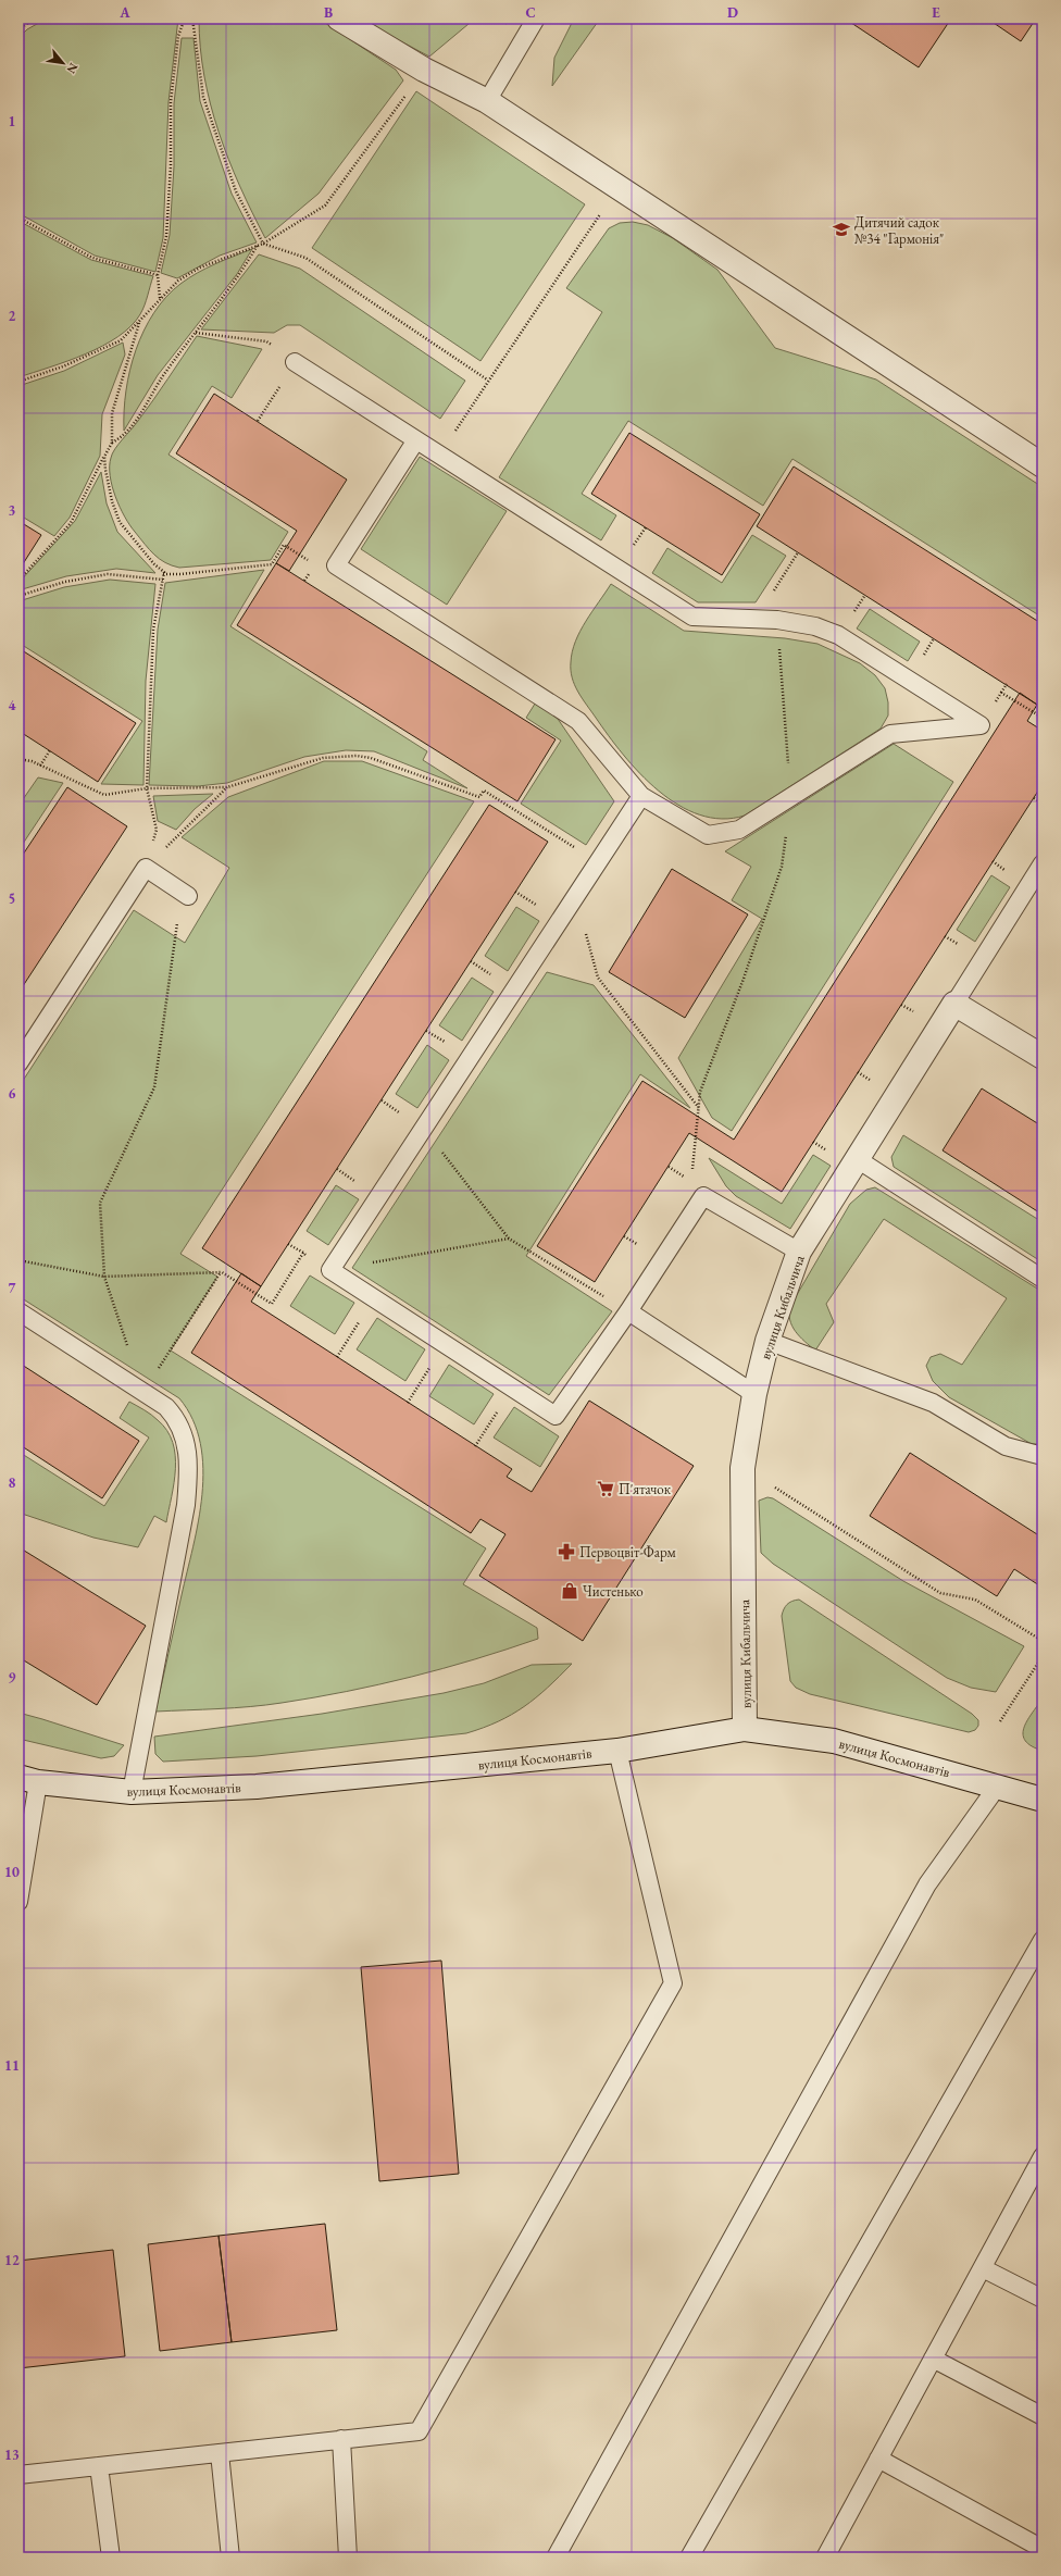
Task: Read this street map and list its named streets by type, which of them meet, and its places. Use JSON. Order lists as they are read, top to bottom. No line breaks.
{"streets":{"street":["вулиця Кибальчича","вулиця Космонавтів"]},"crossings":[["вулиця Кибальчича","вулиця Космонавтів"]],"places":{"school or university":["Дитячий садок №34 \"Гармонія\""],"supermarket":["П'ятачок"],"pharmacy":["Первоцвіт-Фарм"],"shop":["Чистенько"]},"north":"bottom right","grid":{"columns":["A","B","C","D","E"],"rows":["1","2","3","4","5","6","7","8","9","10","11","12","13"]}}
